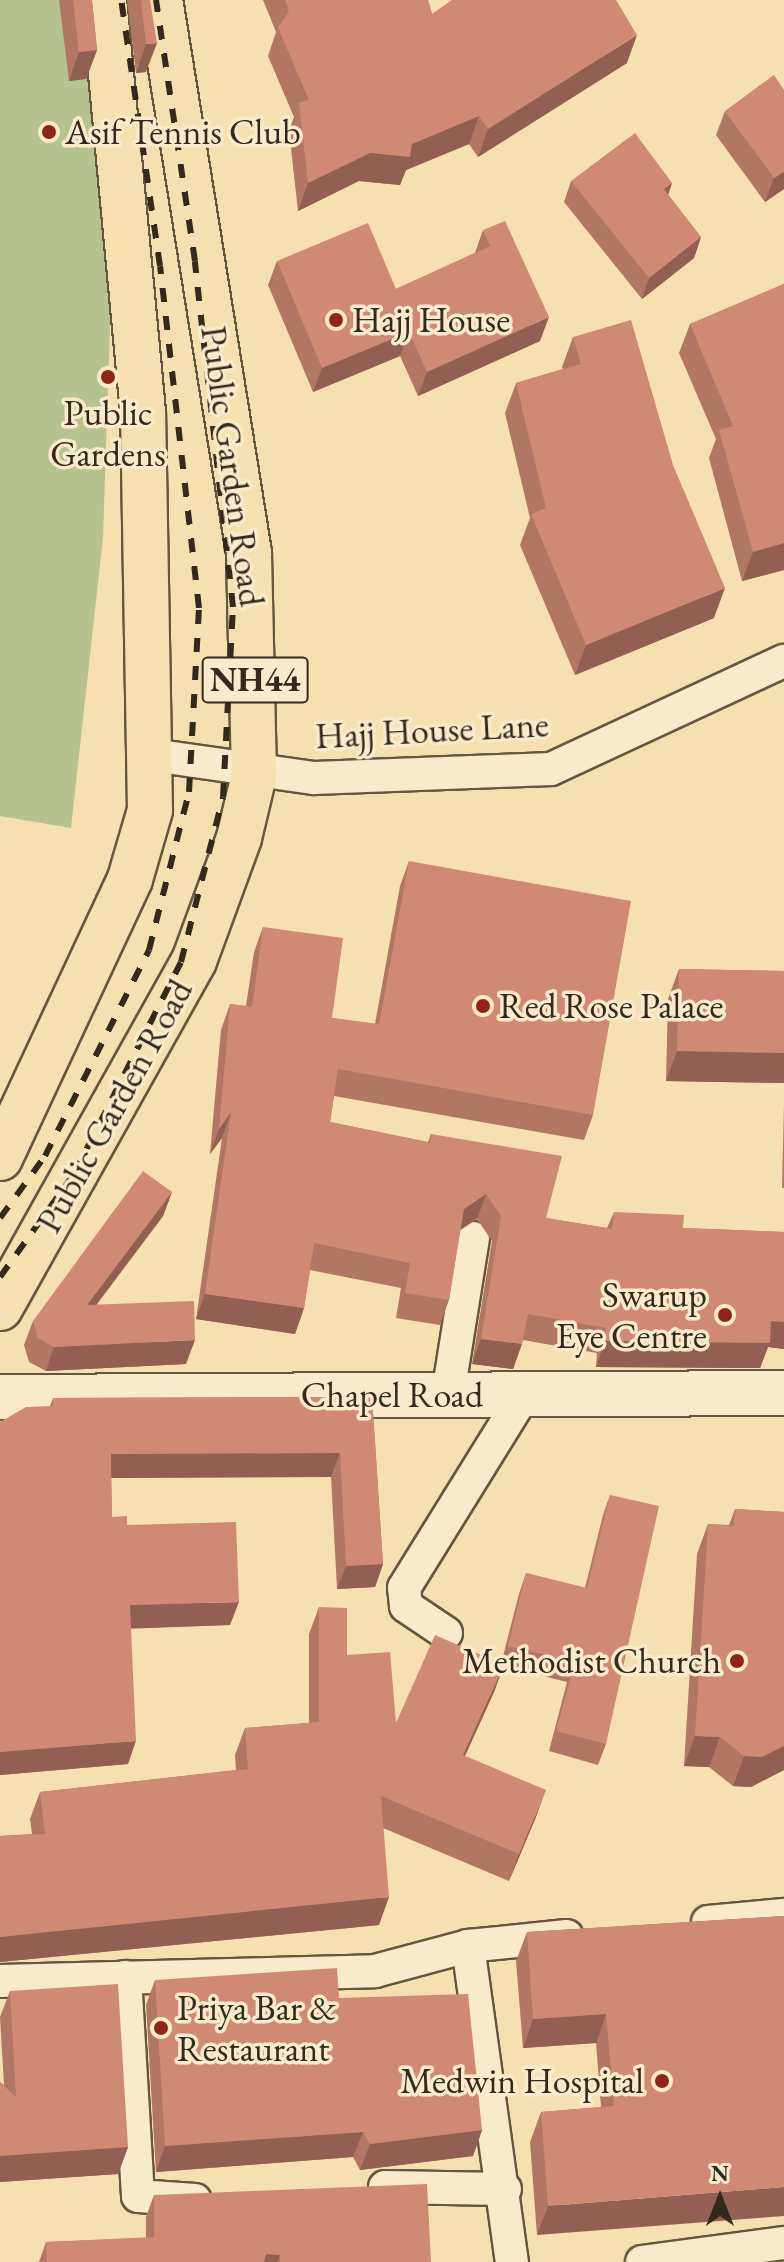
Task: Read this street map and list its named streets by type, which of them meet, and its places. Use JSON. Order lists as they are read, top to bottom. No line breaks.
{"streets":{"highway":["Public Garden Road","NH44"],"main road":["Chapel Road"],"street":["Hajj House Lane"]},"crossings":[["Public Garden Road","Hajj House Lane"],["NH44","Hajj House Lane"]],"places":["Asif Tennis Club","Hajj House","Public Gardens","Red Rose Palace","Swarup Eye Centre","Methodist Church","Priya Bar & Restaurant","Medwin Hospital"],"north":"top"}
